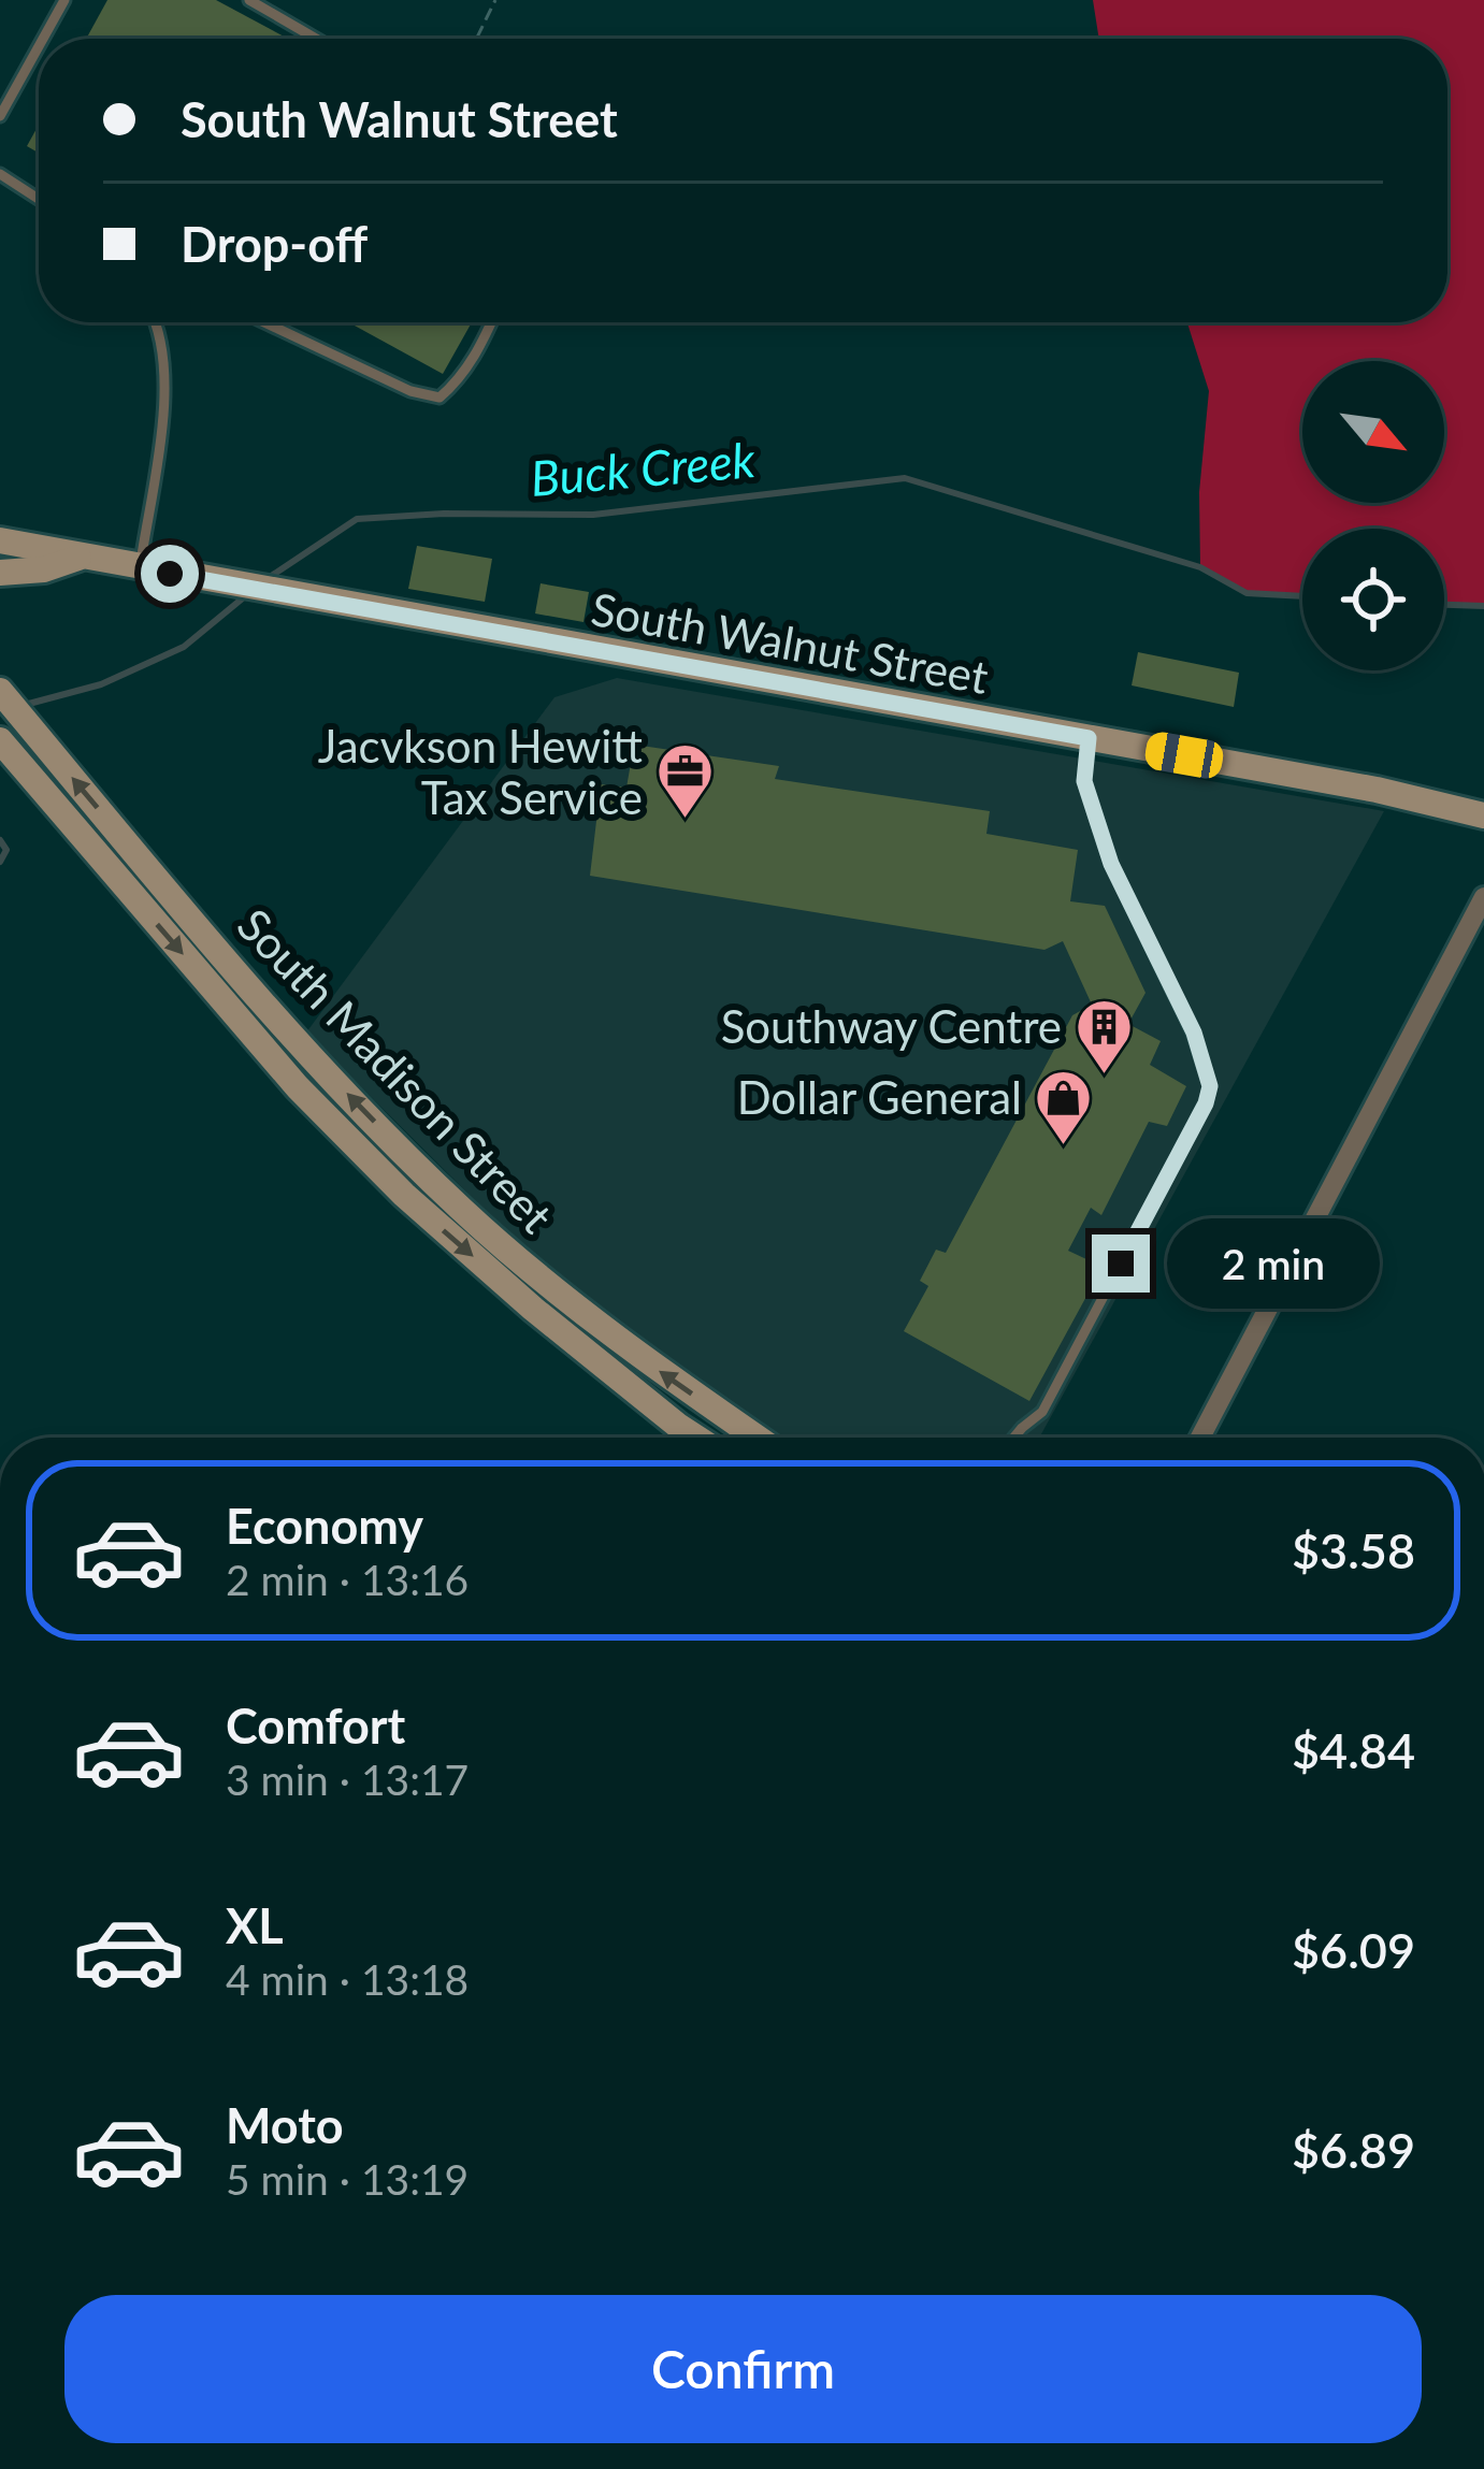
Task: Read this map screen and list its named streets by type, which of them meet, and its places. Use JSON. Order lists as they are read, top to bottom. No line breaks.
{"streets":{"main road":["South Walnut Street","South Madison Street"]},"water":["Buck Creek"],"places":{"office":["Jacvkson Hewitt Tax Service"],"building":["Southway Centre"],"shop":["Dollar General"]},"north":"bottom right","page":{"banner":["South Walnut Street","Drop-off"],"bubble":"2 min","list":[{"name":"Economy","note":"2 min · 13:16","value":"$3.58"},{"name":"Comfort","note":"3 min · 13:17","value":"$4.84"},{"name":"XL","note":"4 min · 13:18","value":"$6.09"},{"name":"Moto","note":"5 min · 13:19","value":"$6.89"}],"buttons":"Confirm"}}
